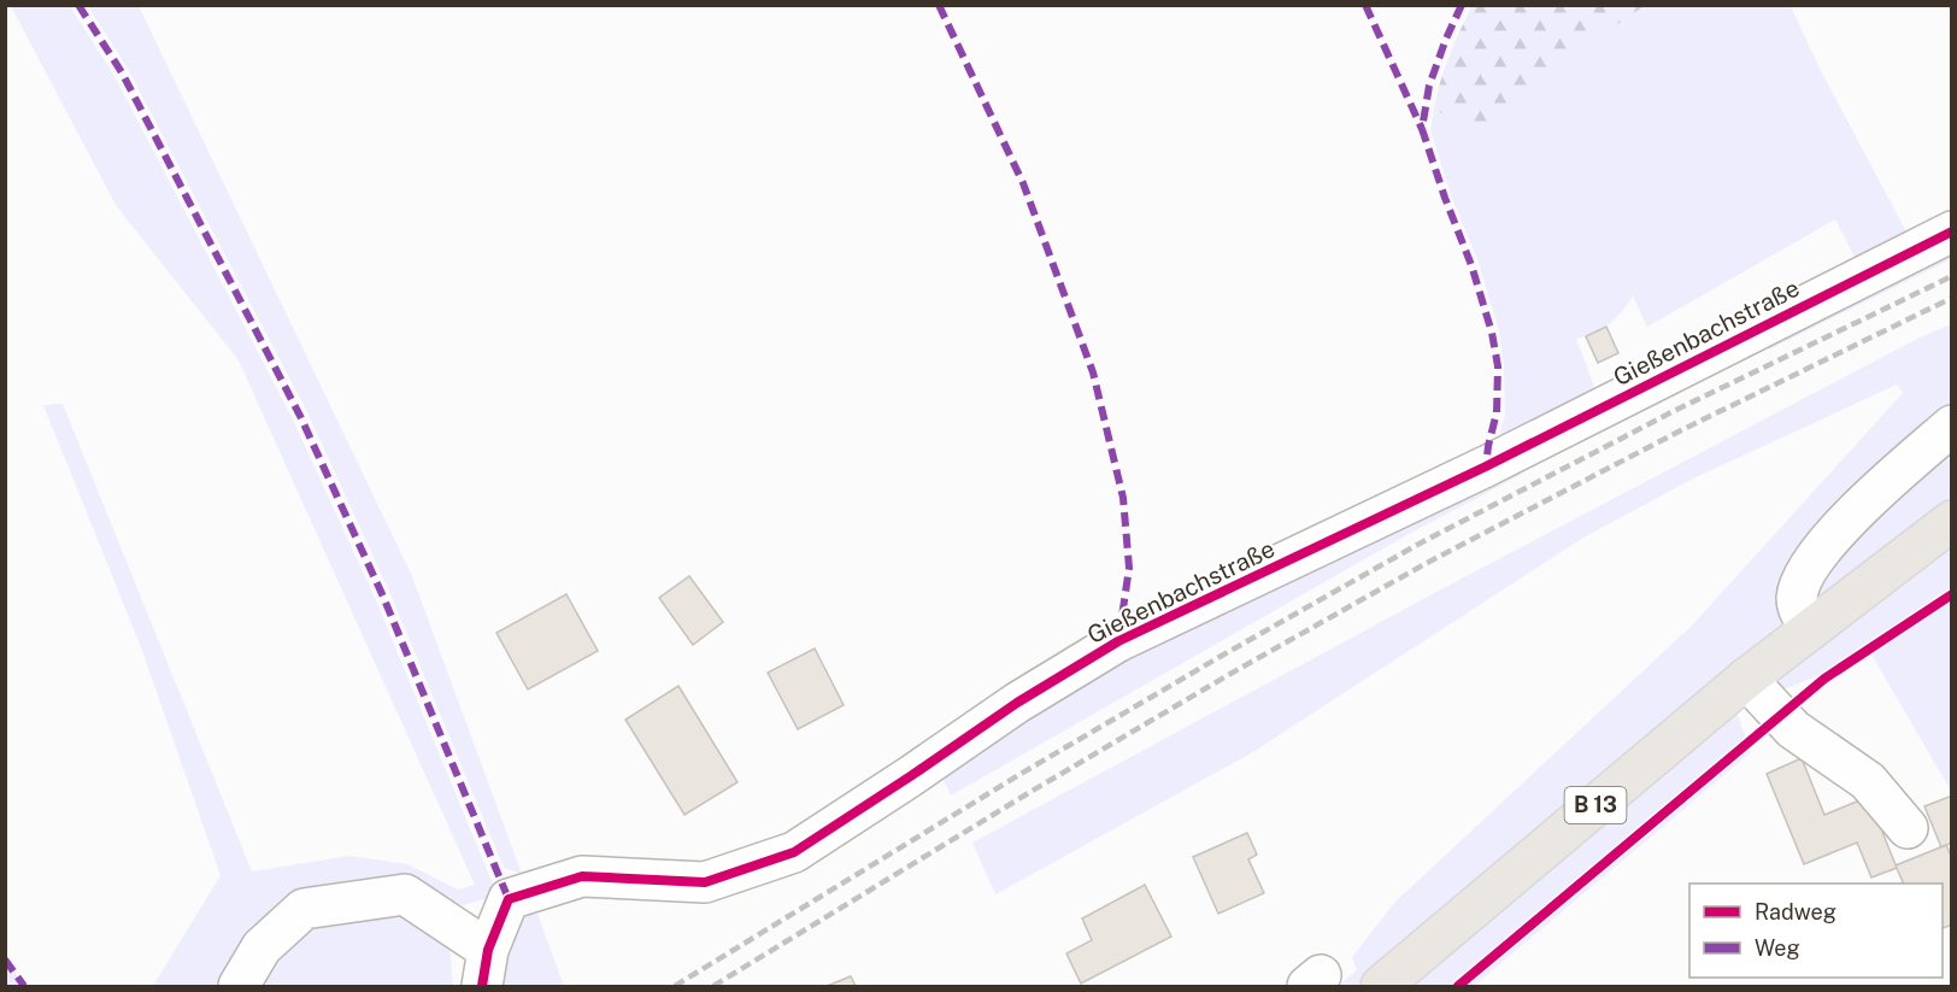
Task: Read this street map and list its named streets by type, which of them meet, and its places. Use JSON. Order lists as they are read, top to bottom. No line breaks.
{"streets":{"main road":["B 13"],"street":["Gießenbachstraße"]},"legend":["Radweg","Weg"]}
